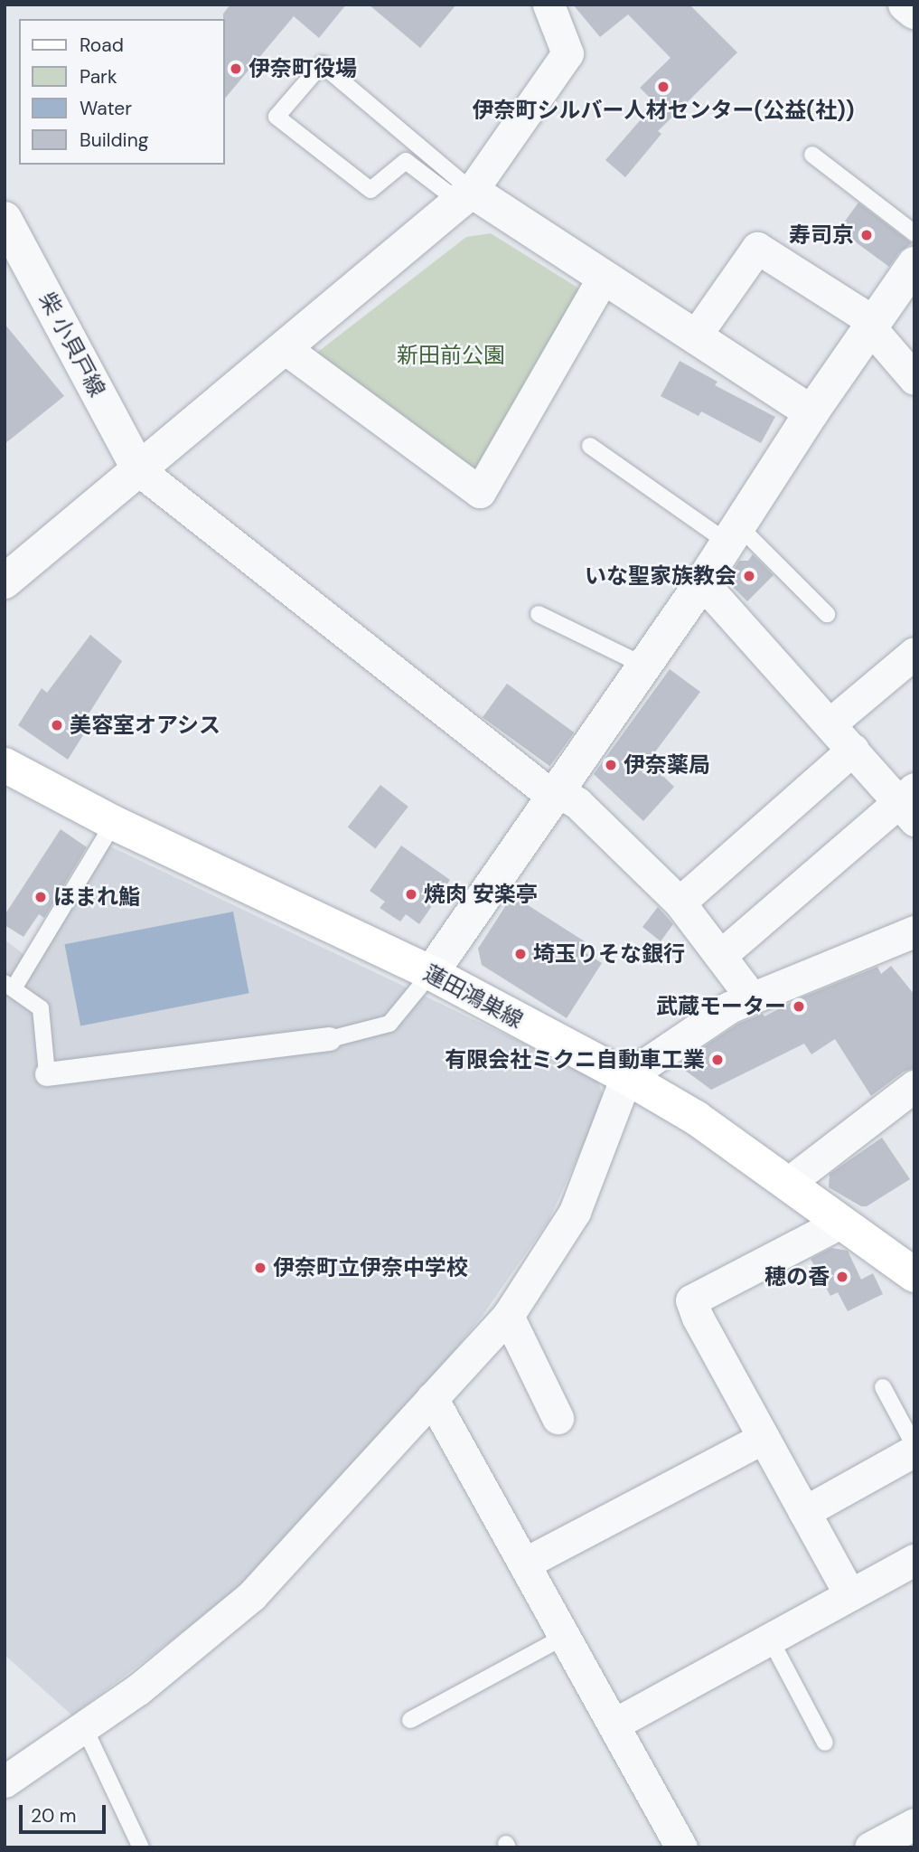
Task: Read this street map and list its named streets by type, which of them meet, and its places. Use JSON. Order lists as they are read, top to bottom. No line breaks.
{"streets":{"main road":["蓮田鴻巣線"],"street":["柴 小貝戸線"]},"parks":["新田前公園"],"places":["伊奈町役場","伊奈町シルバー人材センター(公益(社))","寿司京","いな聖家族教会","美容室オアシス","伊奈薬局","焼肉 安楽亭","ほまれ鮨","埼玉りそな銀行","武蔵モーター","有限会社ミクニ自動車工業","伊奈町立伊奈中学校","穂の香"],"legend":["Road","Park","Water","Building"],"scale_bar":"20 m"}
